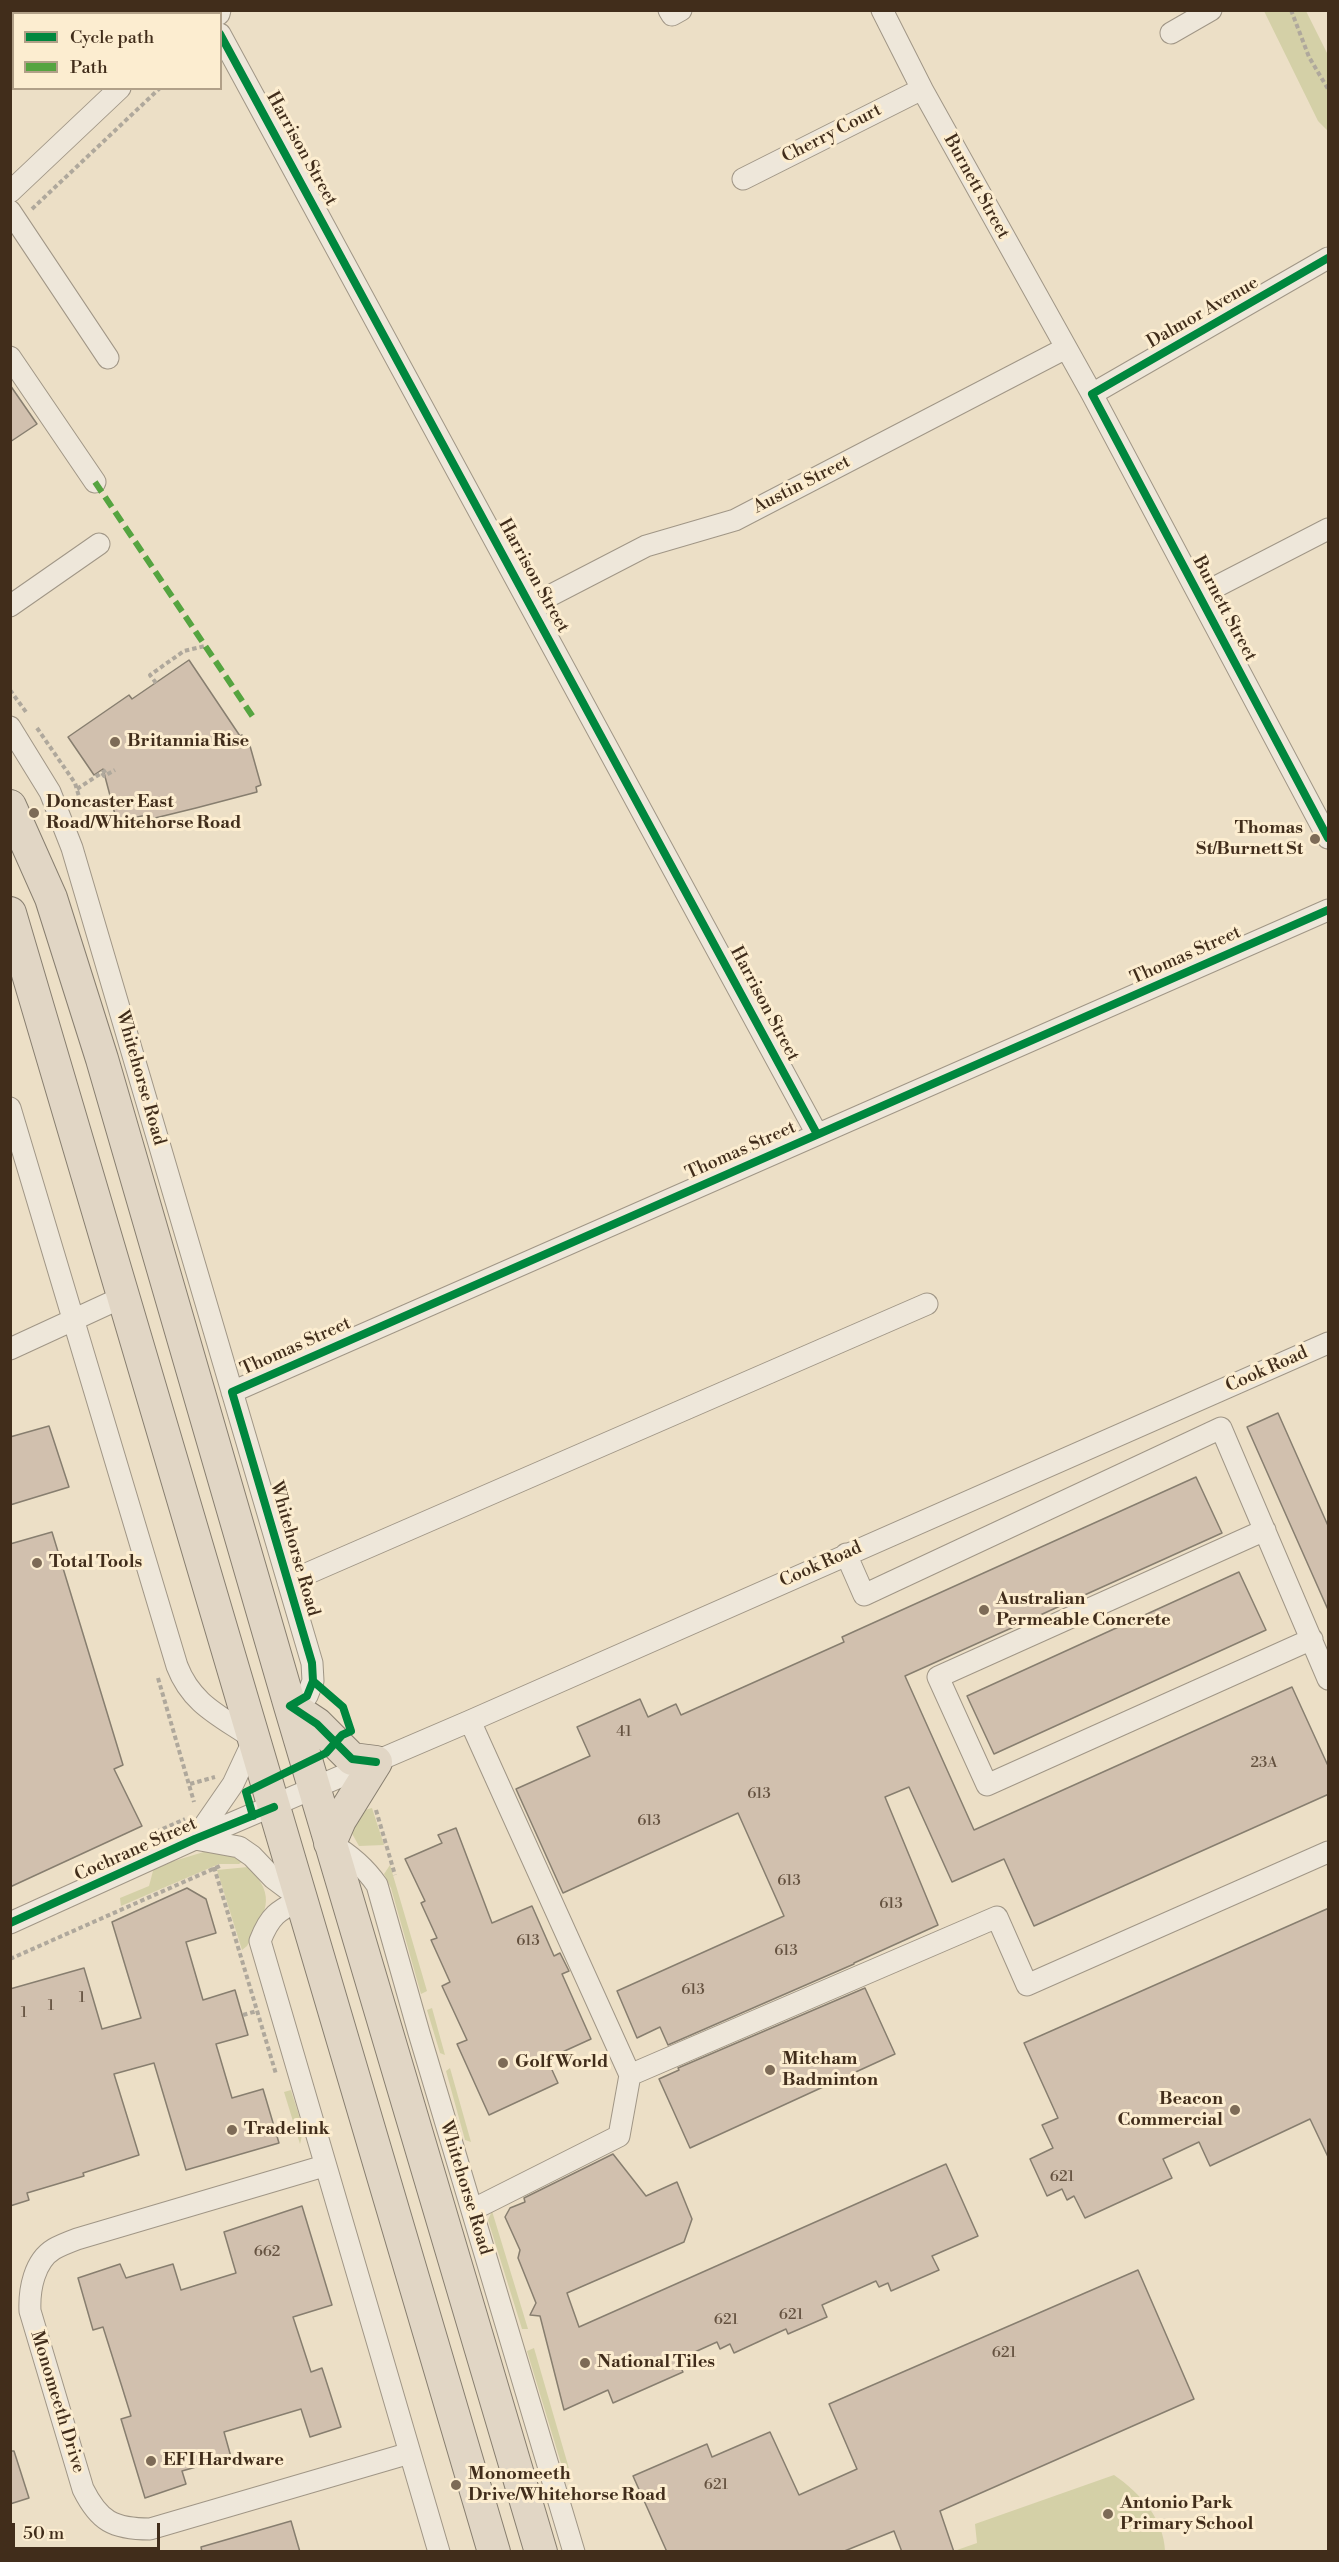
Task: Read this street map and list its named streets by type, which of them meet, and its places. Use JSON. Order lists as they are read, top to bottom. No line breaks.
{"streets":{"highway":["Whitehorse Road"],"street":["Cherry Court","Harrison Street","Burnett Street","Dalmor Avenue","Austin Street","Thomas Street","Cook Road","Cochrane Street","Monomeeth Drive"]},"crossings":[["Cherry Court","Burnett Street"],["Harrison Street","Austin Street"],["Harrison Street","Thomas Street"],["Burnett Street","Dalmor Avenue"],["Burnett Street","Austin Street"],["Thomas Street","Whitehorse Road"],["Whitehorse Road","Cook Road"],["Whitehorse Road","Cochrane Street"],["Cook Road","Cochrane Street"]],"places":["Britannia Rise","Doncaster East Road/Whitehorse Road","Thomas St/Burnett St","Total Tools","Australian Permeable Concrete","Golf World","Mitcham Badminton","Beacon Commercial","Tradelink","National Tiles","EFI Hardware","Monomeeth Drive/Whitehorse Road","Antonio Park Primary School"],"house_numbers":["41","23A","613","613","613","613","613","613","613","1","1","1","621","662","621","621","621","621"],"legend":["Cycle path","Path"],"scale_bar":"50 m"}
